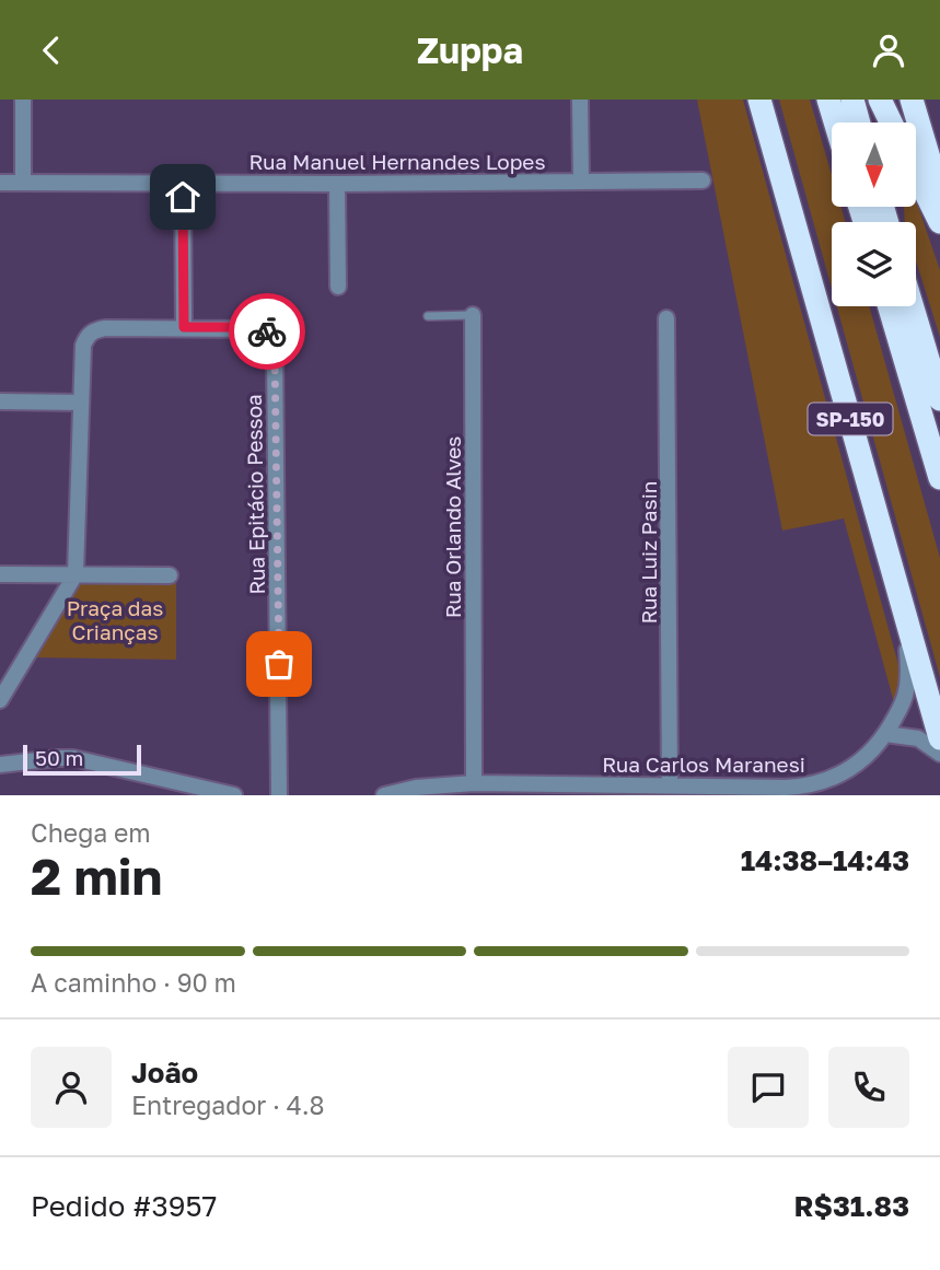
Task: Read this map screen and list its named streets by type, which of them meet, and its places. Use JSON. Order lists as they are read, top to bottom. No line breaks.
{"streets":{"highway":["SP-150"],"street":["Rua Manuel Hernandes Lopes","Rua Epitácio Pessoa","Rua Orlando Alves","Rua Luiz Pasin","Rua Carlos Maranesi"]},"crossings":[["SP-150","Rua Carlos Maranesi"],["Rua Orlando Alves","Rua Carlos Maranesi"],["Rua Luiz Pasin","Rua Carlos Maranesi"]],"parks":["Praça das Crianças"],"scale_bar":"50 m","north":"bottom","page":{"header":"Zuppa","scale":"50 m","heading":["2 min","Chega em","14:38–14:43"],"panel":["João","Entregador · 4.8","Pedido #3957","R$31.83"],"bar":"A caminho · 90 m"}}
